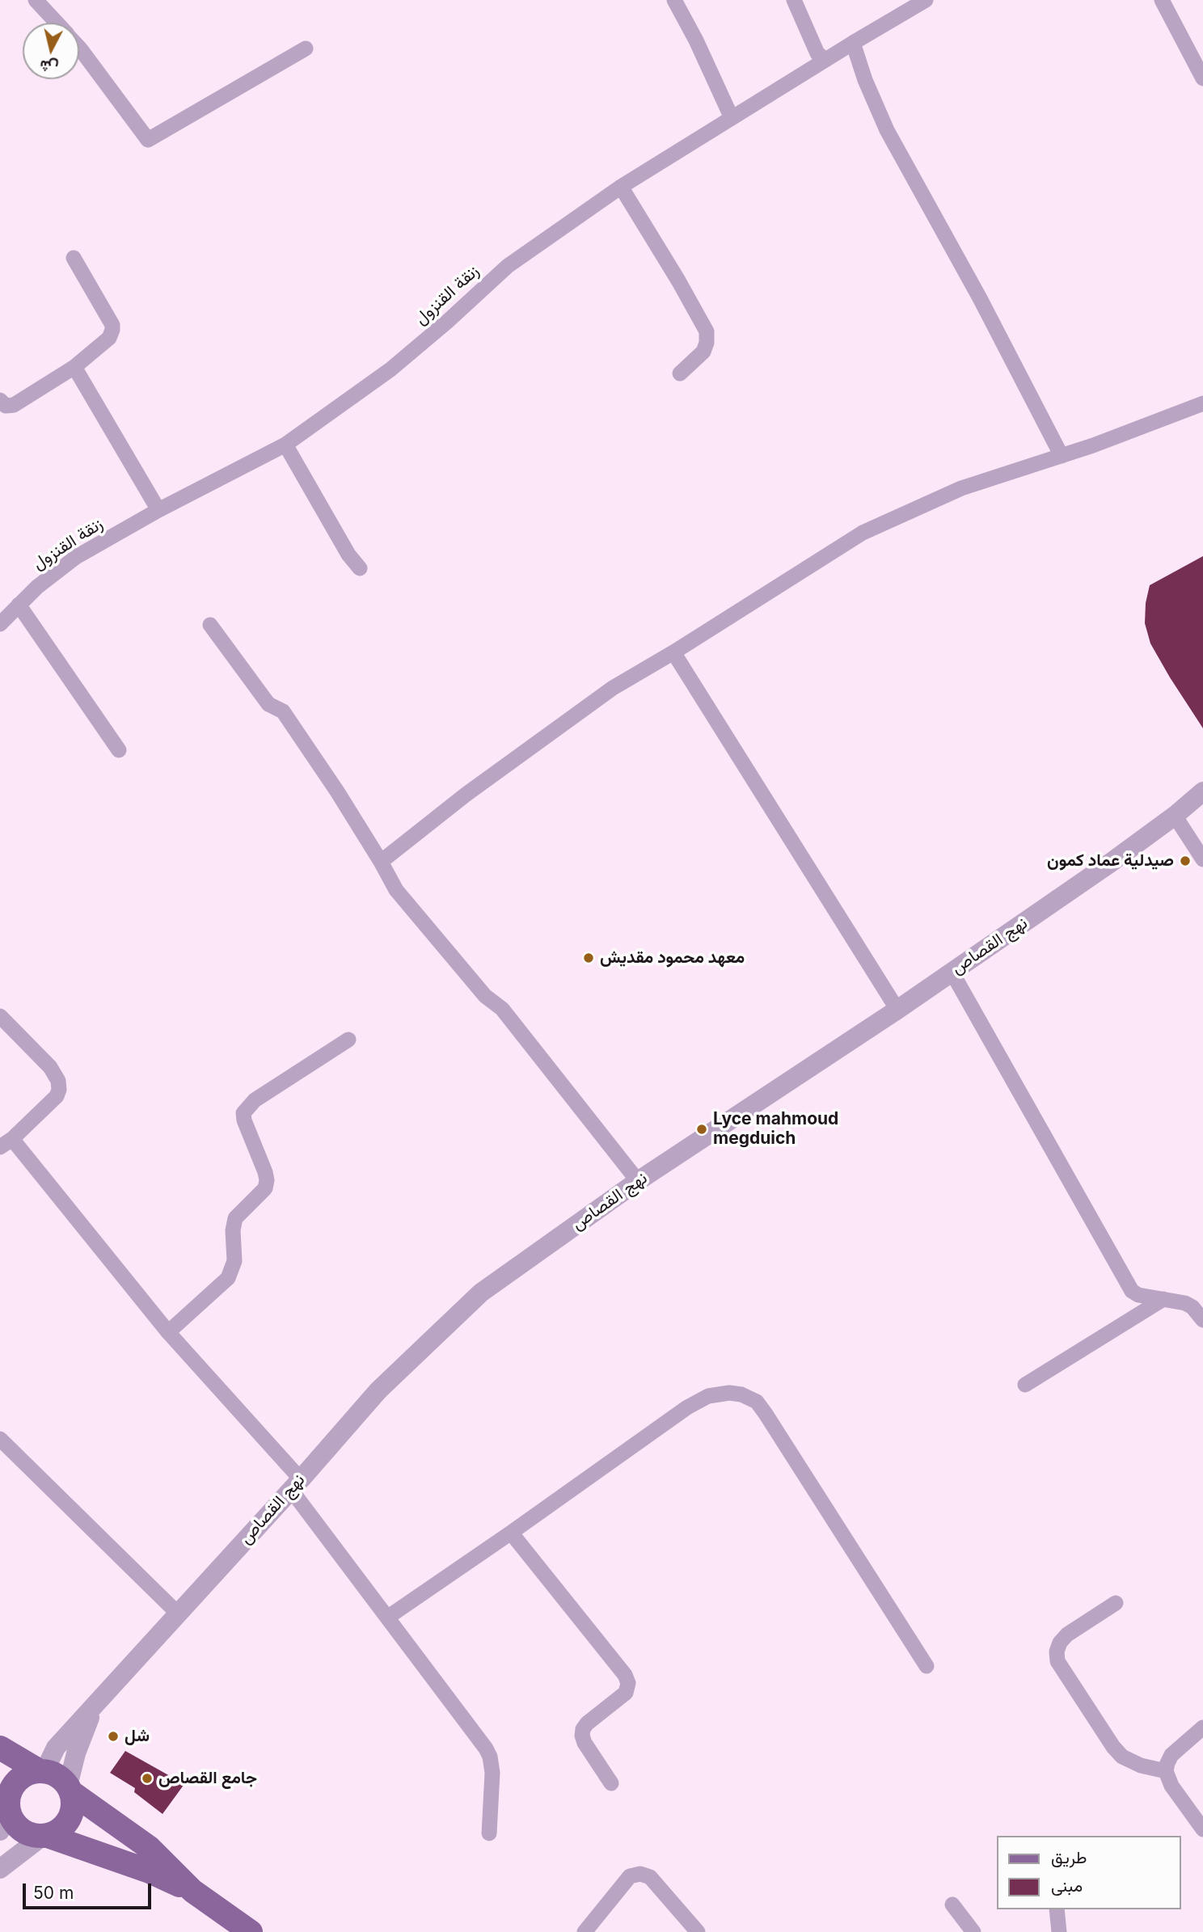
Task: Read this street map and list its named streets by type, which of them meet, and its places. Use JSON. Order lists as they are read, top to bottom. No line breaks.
{"streets":{"street":["زنقة القنزول","نهج القصاص"]},"places":["صيدلية عماد كمون","معهد محمود مقديش","Lyce mahmoud megduich","شل","جامع القصاص"],"legend":["طريق","مبنى"],"scale_bar":"50 m","north":"bottom"}
